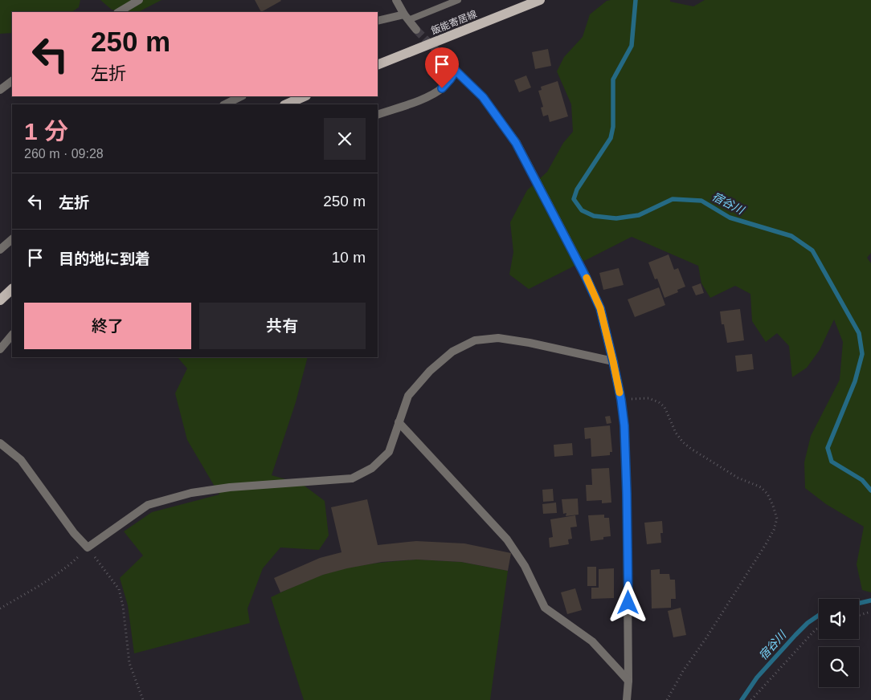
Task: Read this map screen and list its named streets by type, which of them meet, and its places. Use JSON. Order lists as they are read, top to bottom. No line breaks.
{"streets":{"main road":["飯能寄居線"]},"water":["宿谷川"],"page":{"turn":["250 m","左折"],"heading":["1 分","260 m · 09:28"],"list":[{"name":"左折","value":"250 m"},{"name":"目的地に到着","value":"10 m"}],"buttons":["終了","共有"]}}
